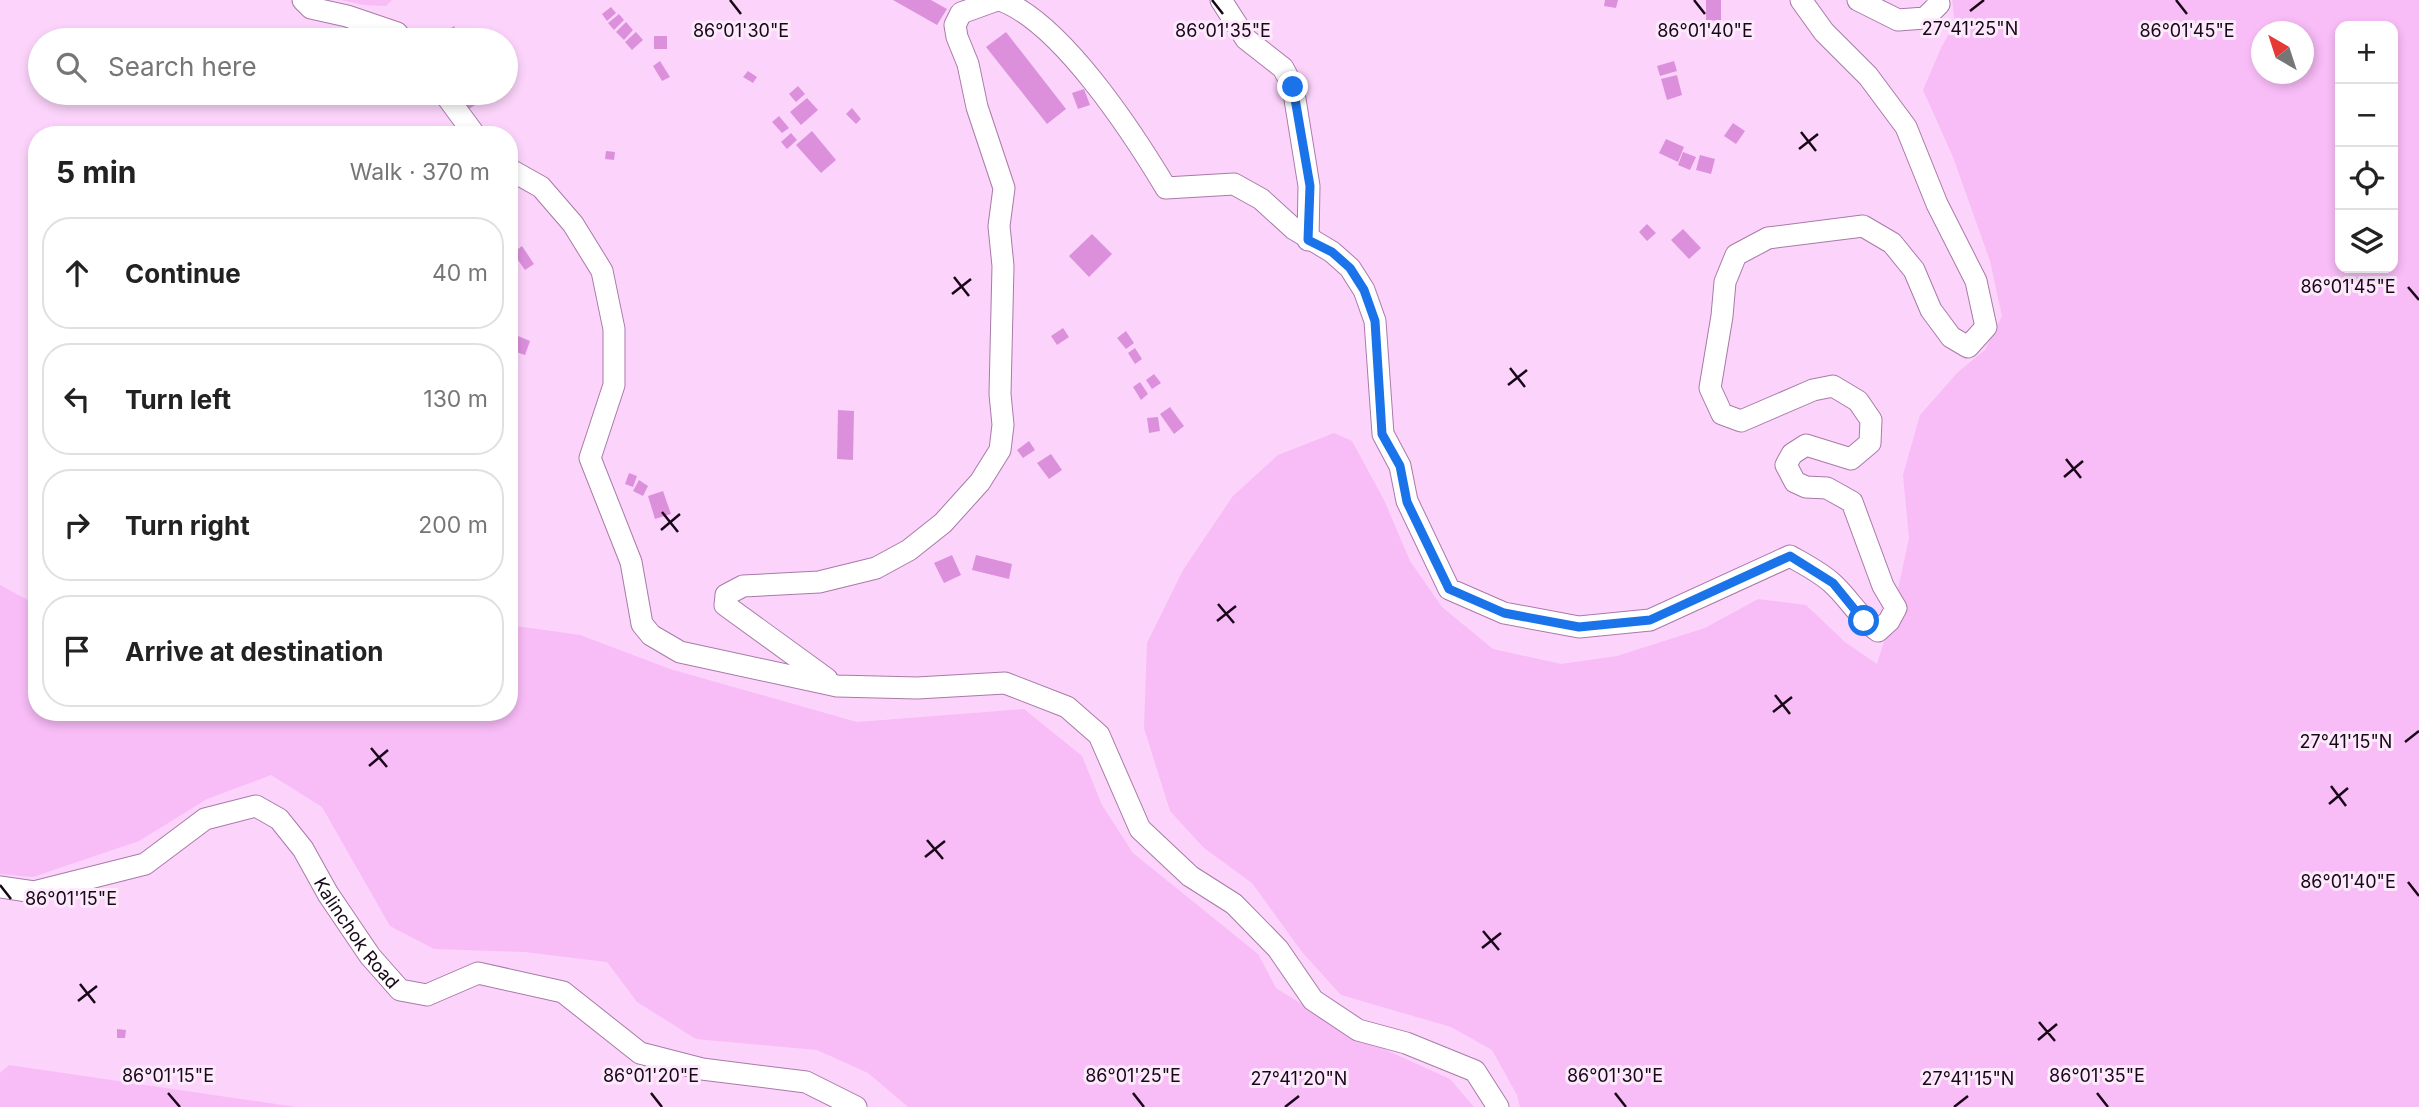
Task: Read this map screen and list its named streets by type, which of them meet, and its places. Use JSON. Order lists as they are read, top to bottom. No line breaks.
{"streets":{"street":["Kalinchok Road"]},"north":"top left","page":{"map_buttons":["+","−"],"search":"Search here","heading":["5 min","Walk · 370 m"],"list":[["Continue","40 m"],["Turn left","130 m"],["Turn right","200 m"],"Arrive at destination"]},"coordinates":["27°41'25\"N","86°01'40\"E","86°01'30\"E","86°01'35\"E","86°01'45\"E","27°41'15\"N","86°01'15\"E","86°01'20\"E","86°01'25\"E","27°41'20\"N"]}
